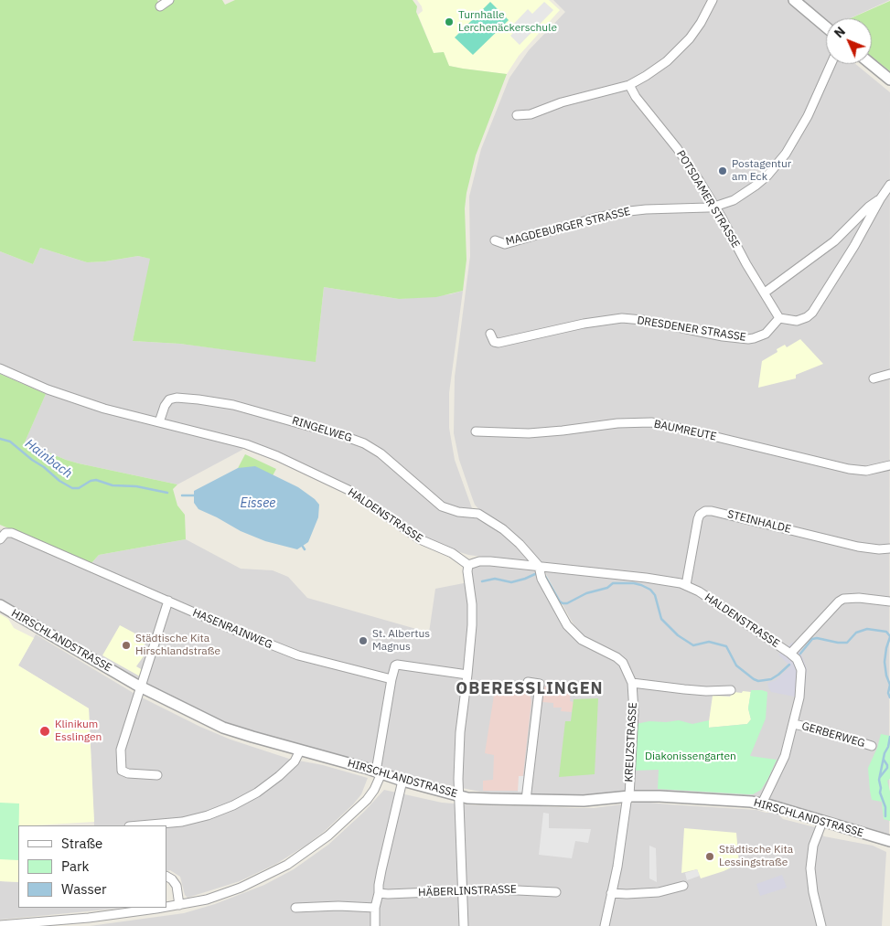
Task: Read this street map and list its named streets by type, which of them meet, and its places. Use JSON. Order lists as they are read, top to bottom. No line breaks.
{"streets":{"street":["POTSDAMER STRASSE","MAGDEBURGER STRASSE","DRESDENER STRASSE","RINGELWEG","BAUMREUTE","HALDENSTRASSE","STEINHALDE","HASENRAINWEG","HIRSCHLANDSTRASSE","GERBERWEG","KREUZSTRASSE","HÄBERLINSTRASSE"]},"crossings":[["POTSDAMER STRASSE","MAGDEBURGER STRASSE"],["POTSDAMER STRASSE","DRESDENER STRASSE"],["RINGELWEG","HALDENSTRASSE"],["RINGELWEG","KREUZSTRASSE"],["HALDENSTRASSE","STEINHALDE"],["HALDENSTRASSE","KREUZSTRASSE"],["HIRSCHLANDSTRASSE","KREUZSTRASSE"]],"districts":["OBERESSLINGEN"],"water":["Hainbach","Eissee"],"parks":["Diakonissengarten"],"places":["Turnhalle Lerchenäckerschule","Postagentur am Eck","St. Albertus Magnus","Städtische Kita Hirschlandstraße","Klinikum Esslingen","Städtische Kita Lessingstraße"],"legend":["Straße","Park","Wasser"],"north":"top left"}
